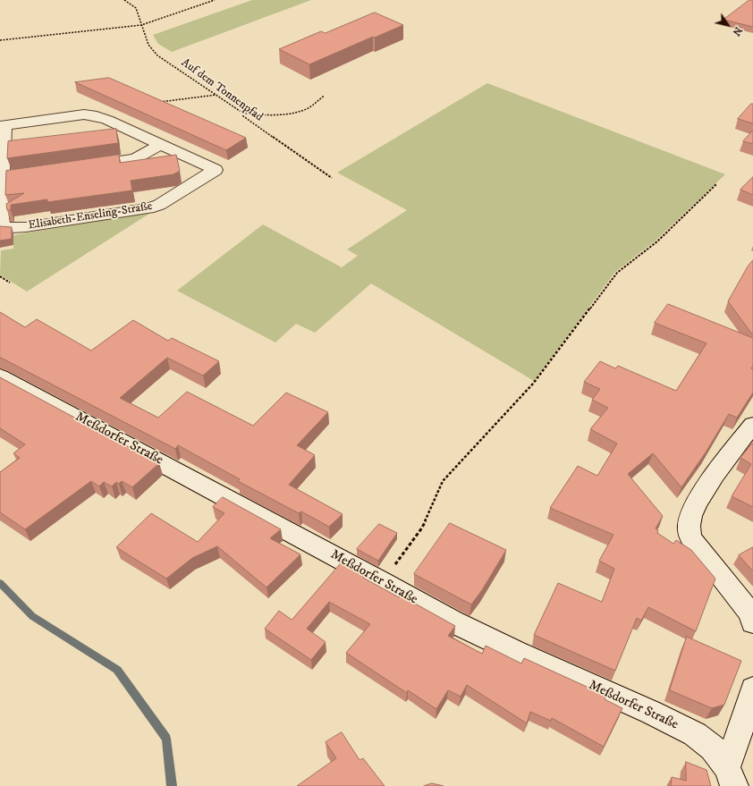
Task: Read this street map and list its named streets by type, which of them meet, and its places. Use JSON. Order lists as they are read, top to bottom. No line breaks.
{"streets":{"street":["Elisabeth-Enseling-Straße","Meßdorfer Straße"],"path":["Auf dem Tonnenpfad"]},"north":"bottom right"}
